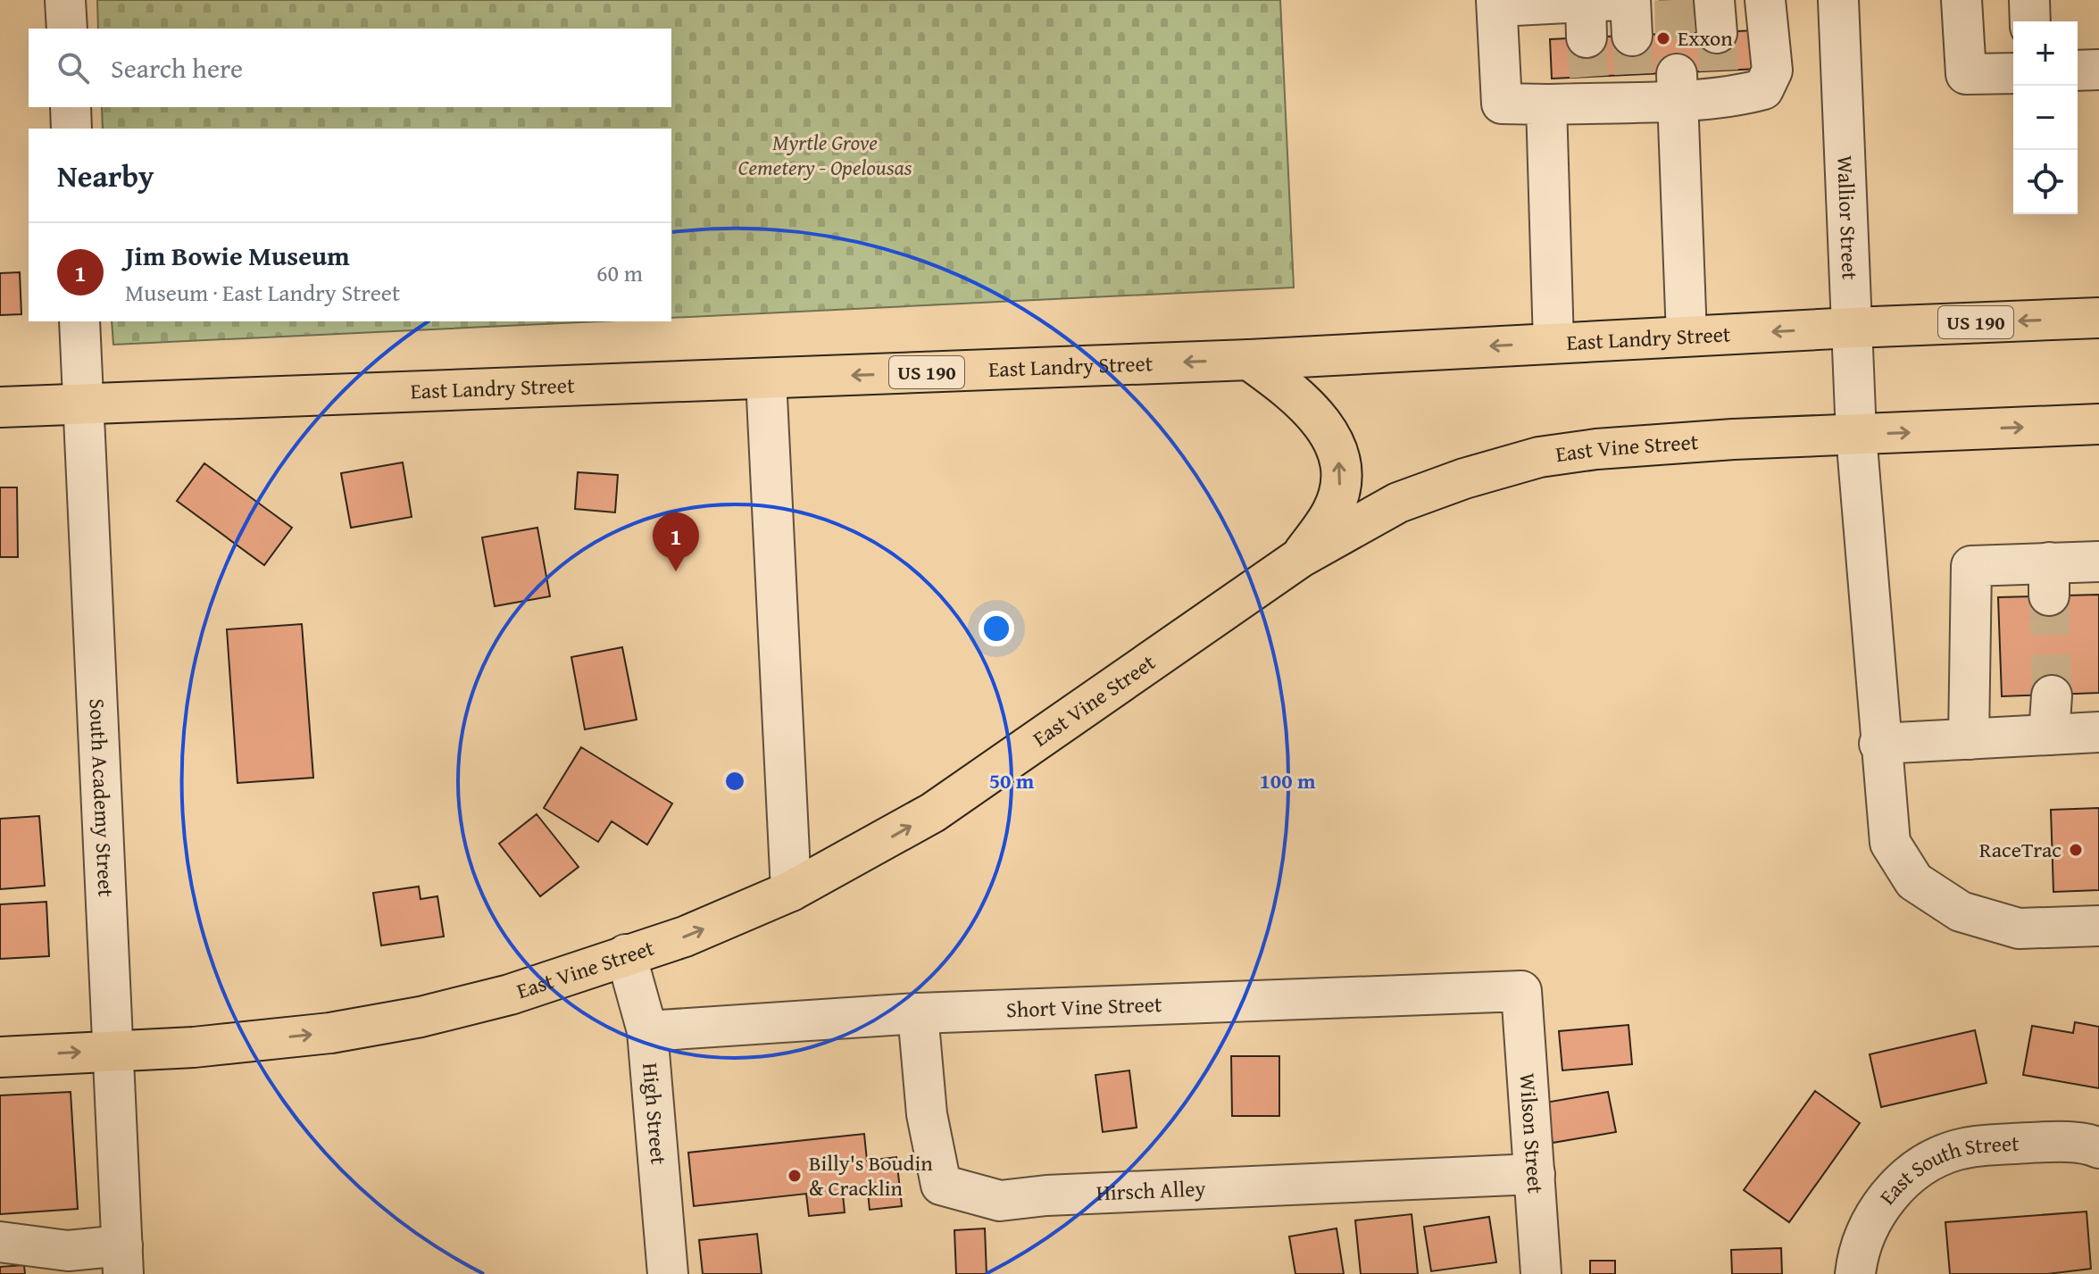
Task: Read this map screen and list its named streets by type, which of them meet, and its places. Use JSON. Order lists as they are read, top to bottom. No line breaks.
{"streets":{"highway":["US 190","East Landry Street","East Vine Street"],"street":["Wallior Street","South Academy Street","Short Vine Street","High Street","Wilson Street","East South Street","Hirsch Alley"]},"crossings":[["Wallior Street","East Landry Street"],["Wallior Street","East Vine Street"],["East Landry Street","South Academy Street"],["East Vine Street","South Academy Street"],["East Vine Street","High Street"],["Short Vine Street","High Street"],["Short Vine Street","Wilson Street"],["Short Vine Street","Hirsch Alley"],["Wilson Street","Hirsch Alley"]],"one_way":["East Landry Street","East Vine Street"],"parks":["Myrtle Grove Cemetery - Opelousas"],"places":["Exxon","RaceTrac","Billy's Boudin & Cracklin"],"page":{"map_buttons":["+","−"],"search":"Search here","heading":"Nearby","list":[{"mark":"1","name":"Jim Bowie Museum","note":"Museum · East Landry Street","value":"60 m"}],"pins":"1"},"rings":["50 m","100 m"]}
